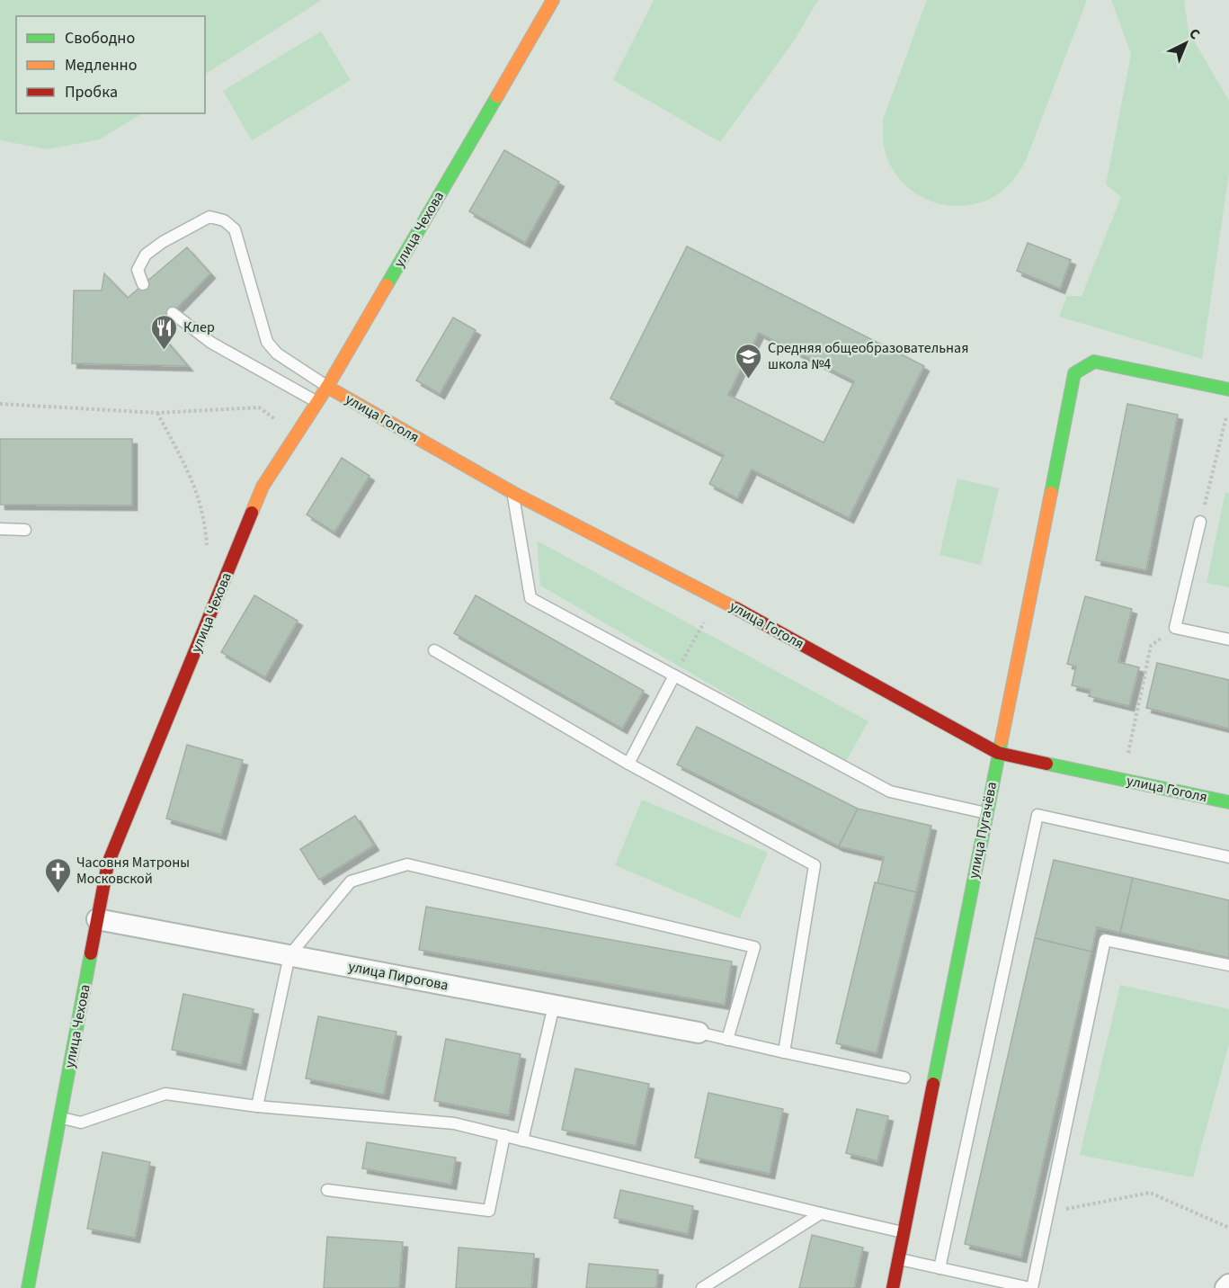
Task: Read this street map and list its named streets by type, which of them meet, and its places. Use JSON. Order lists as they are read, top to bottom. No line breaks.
{"streets":{"street":["улица Чехова","улица Гоголя","улица Пугачёва","улица Пирогова"]},"crossings":[["улица Чехова","улица Гоголя"],["улица Чехова","улица Пирогова"],["улица Гоголя","улица Пугачёва"]],"places":{"restaurant":["Клер"],"school or university":["Средняя общеобразовательная школа №4"],"church":["Часовня Матроны Московской"]},"legend":["Свободно","Медленно","Пробка"],"north":"top right"}
